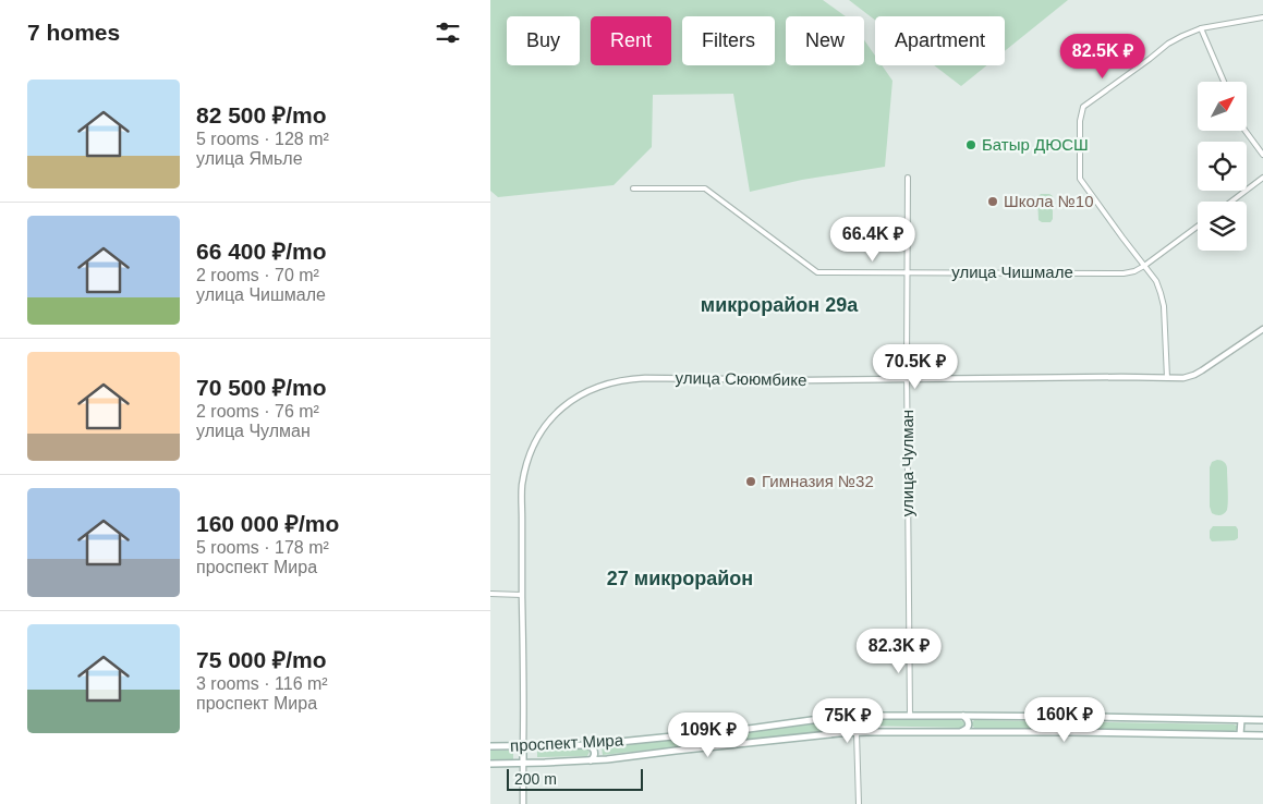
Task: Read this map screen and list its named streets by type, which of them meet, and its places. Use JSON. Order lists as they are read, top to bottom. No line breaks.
{"streets":{"main road":["проспект Мира"],"street":["улица Чишмале","улица Сююмбике","улица Чулман"]},"crossings":[["улица Чишмале","улица Чулман"],["улица Сююмбике","улица Чулман"],["улица Сююмбике","проспект Мира"],["улица Чулман","проспект Мира"]],"districts":["микрорайон 29а","27 микрорайон"],"places":["Батыр ДЮСШ","Школа №10","Гимназия №32"],"scale_bar":"200 m","north":"top right","page":{"heading":"7 homes","chip":["Buy","Rent","Filters","New","Apartment"],"price":["82.5K ₽","66.4K ₽","70.5K ₽","82.3K ₽","160K ₽","75K ₽","109K ₽"],"list":[{"name":"82 500 ₽/mo","note":"5 rooms · 128 m² · улица Ямьле"},{"name":"66 400 ₽/mo","note":"2 rooms · 70 m² · улица Чишмале"},{"name":"70 500 ₽/mo","note":"2 rooms · 76 m² · улица Чулман"},{"name":"160 000 ₽/mo","note":"5 rooms · 178 m² · проспект Мира"},{"name":"75 000 ₽/mo","note":"3 rooms · 116 m² · проспект Мира"}],"scale":"200 m"}}
